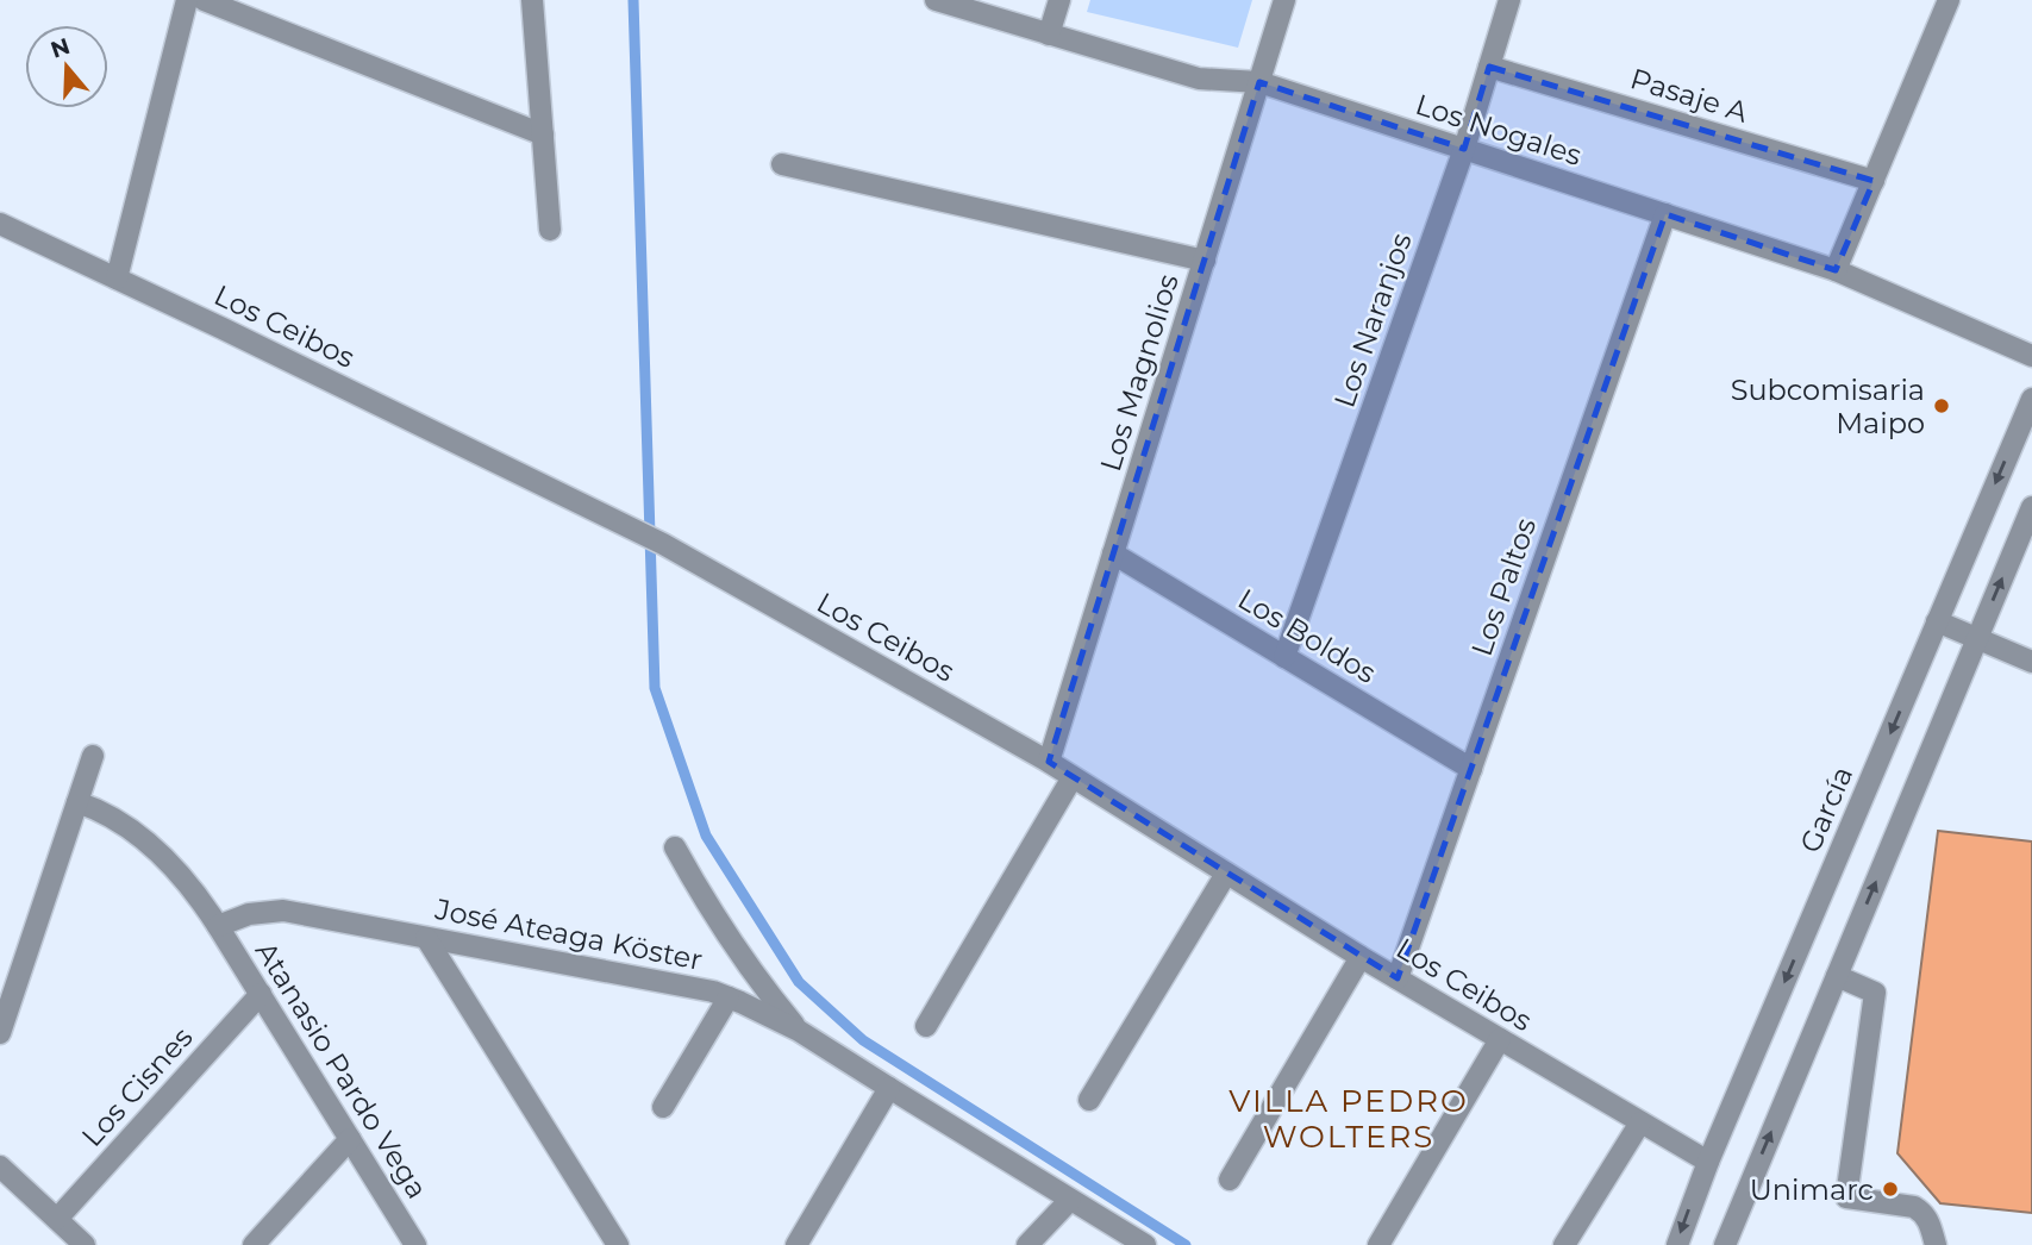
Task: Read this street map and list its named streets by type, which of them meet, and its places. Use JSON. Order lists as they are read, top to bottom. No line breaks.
{"streets":{"street":["Pasaje A","Los Nogales","Los Naranjos","Los Ceibos","Los Magnolios","Los Paltos","Los Boldos","García","José Ateaga Köster","Atanasio Pardo Vega","Los Cisnes"]},"crossings":[["Pasaje A","Los Naranjos"],["Los Nogales","Los Naranjos"],["Los Nogales","Los Magnolios"],["Los Nogales","Los Paltos"],["Los Naranjos","Los Boldos"],["Los Ceibos","Los Magnolios"],["Los Ceibos","Los Paltos"],["Los Ceibos","García"],["Los Magnolios","Los Boldos"],["Los Paltos","Los Boldos"],["José Ateaga Köster","Atanasio Pardo Vega"],["Atanasio Pardo Vega","Los Cisnes"]],"districts":["VILLA PEDRO WOLTERS"],"places":["Subcomisaria Maipo","Unimarc"],"north":"top"}
